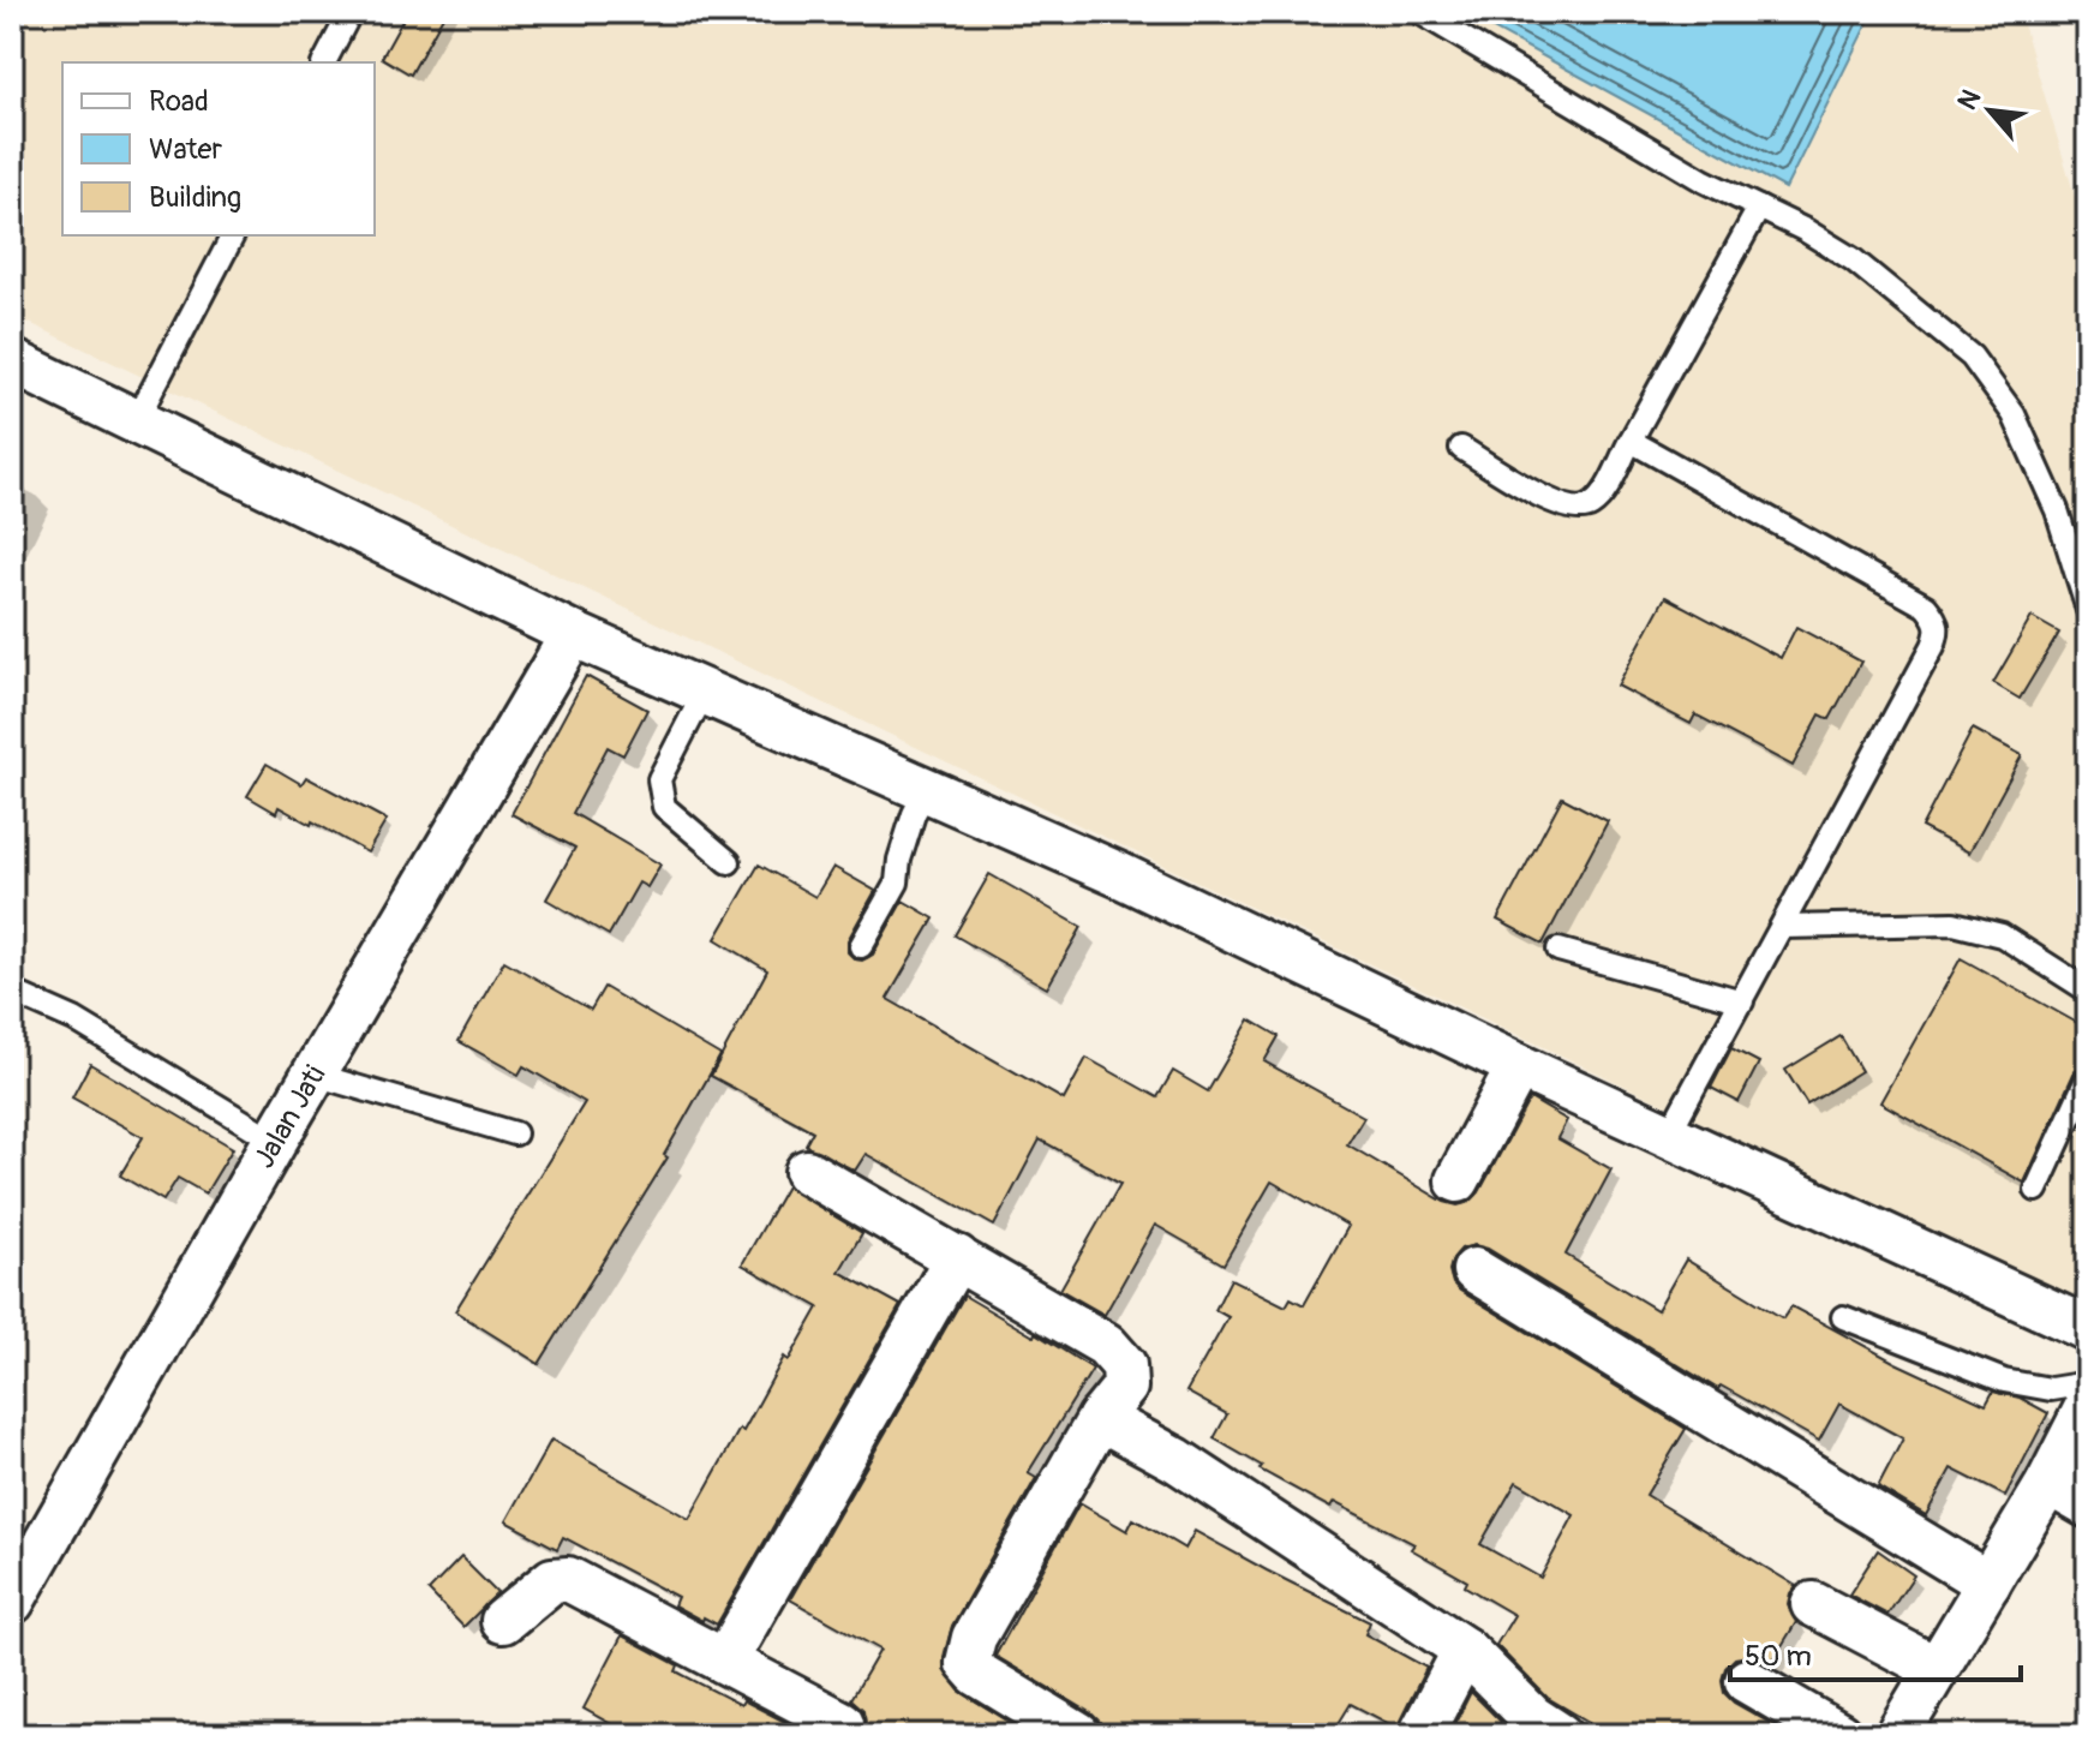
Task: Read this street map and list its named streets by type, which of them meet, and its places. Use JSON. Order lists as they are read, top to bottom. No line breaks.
{"streets":{"street":["Jalan Jati"]},"legend":["Road","Water","Building"],"scale_bar":"50 m","north":"top left"}
